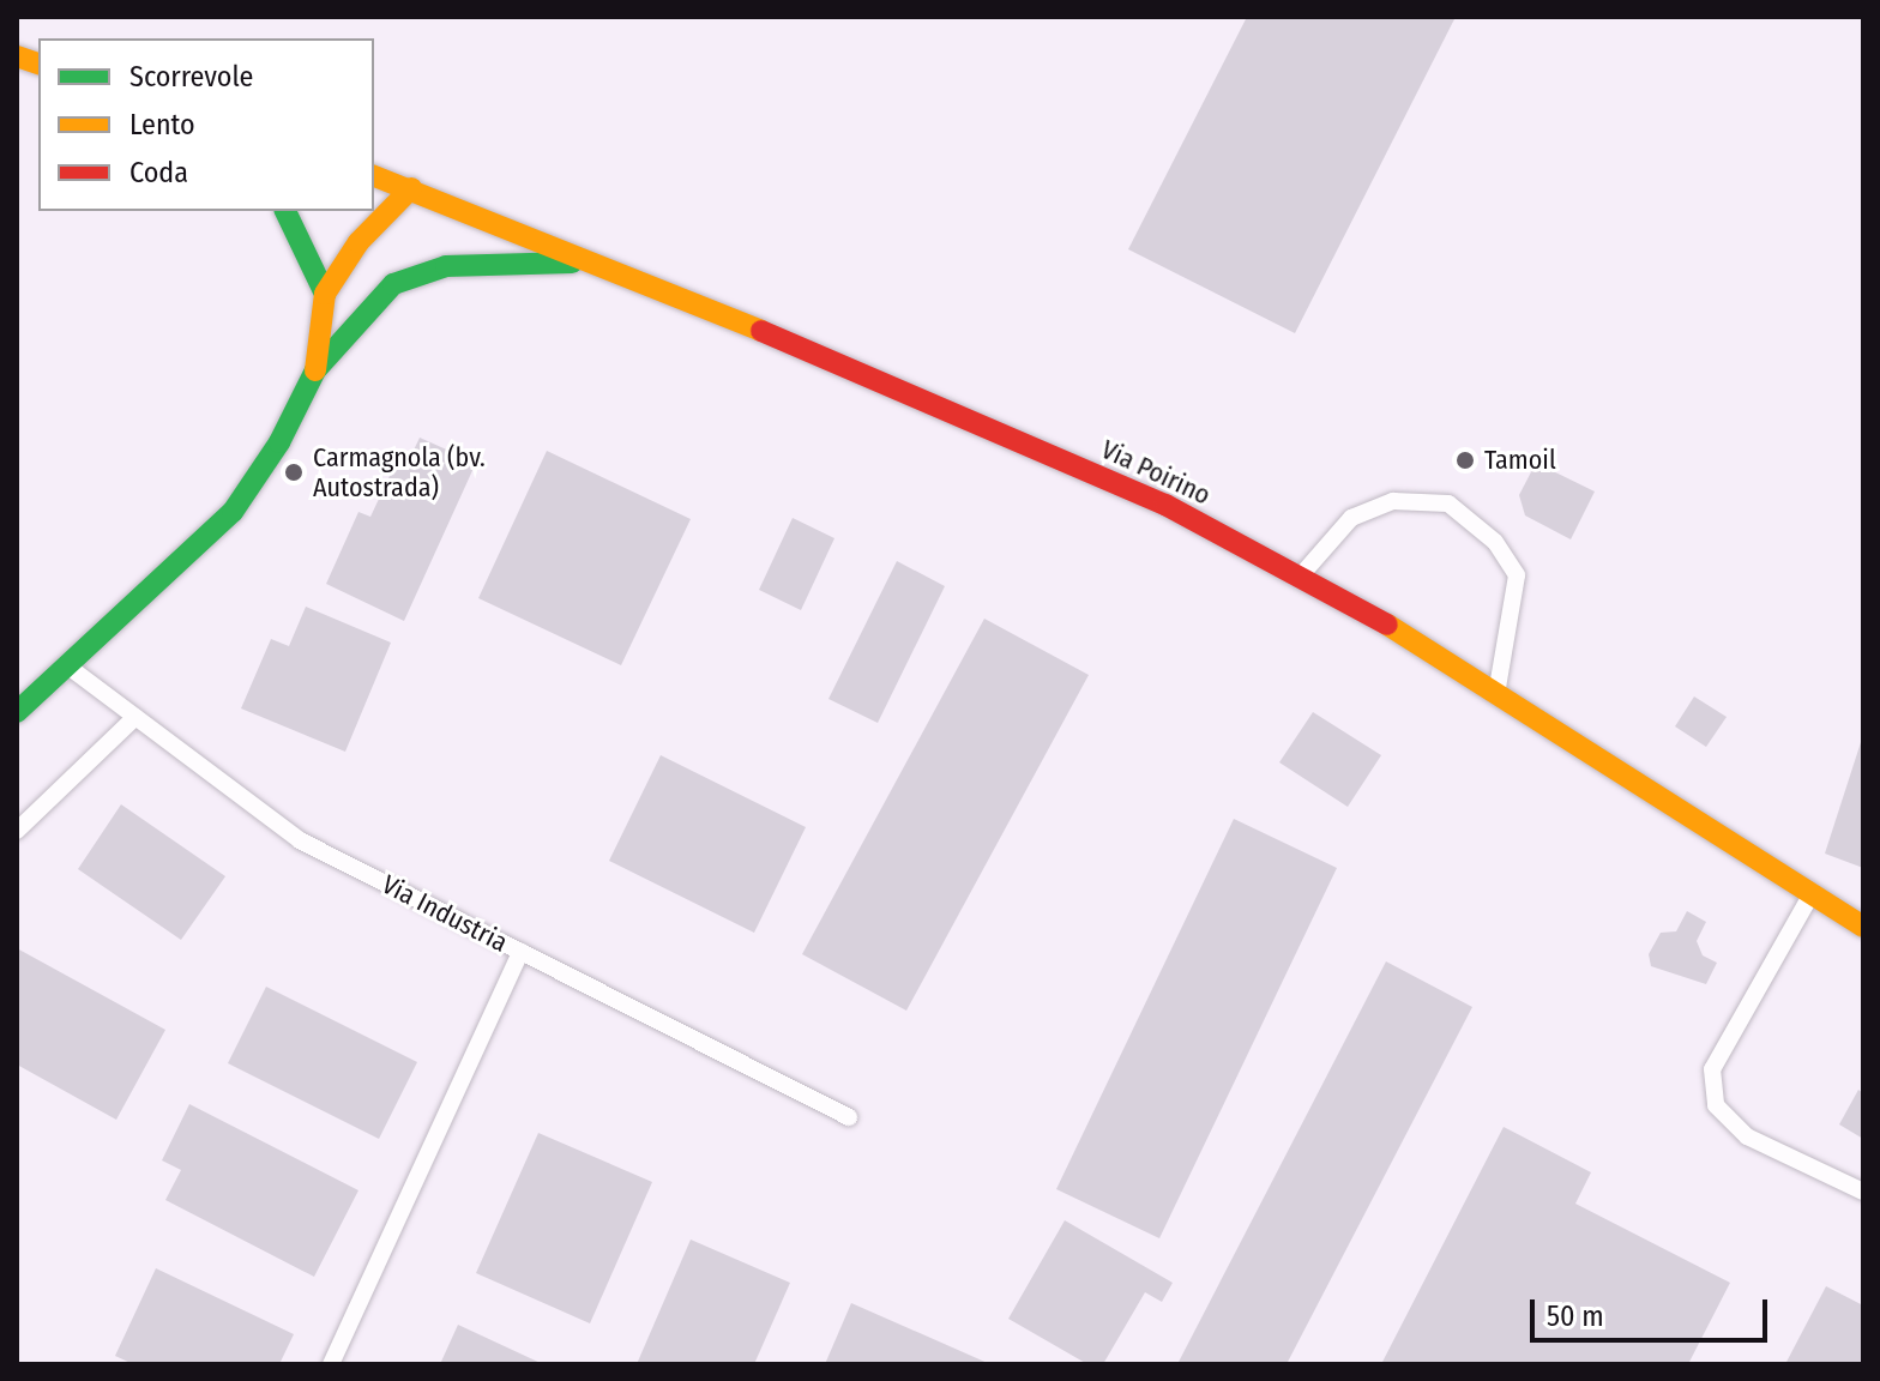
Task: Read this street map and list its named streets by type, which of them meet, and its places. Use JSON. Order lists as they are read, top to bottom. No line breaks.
{"streets":{"main road":["Via Poirino"],"lane":["Via Industria"]},"places":["Tamoil","Carmagnola (bv. Autostrada)"],"legend":["Scorrevole","Lento","Coda"],"scale_bar":"50 m"}
